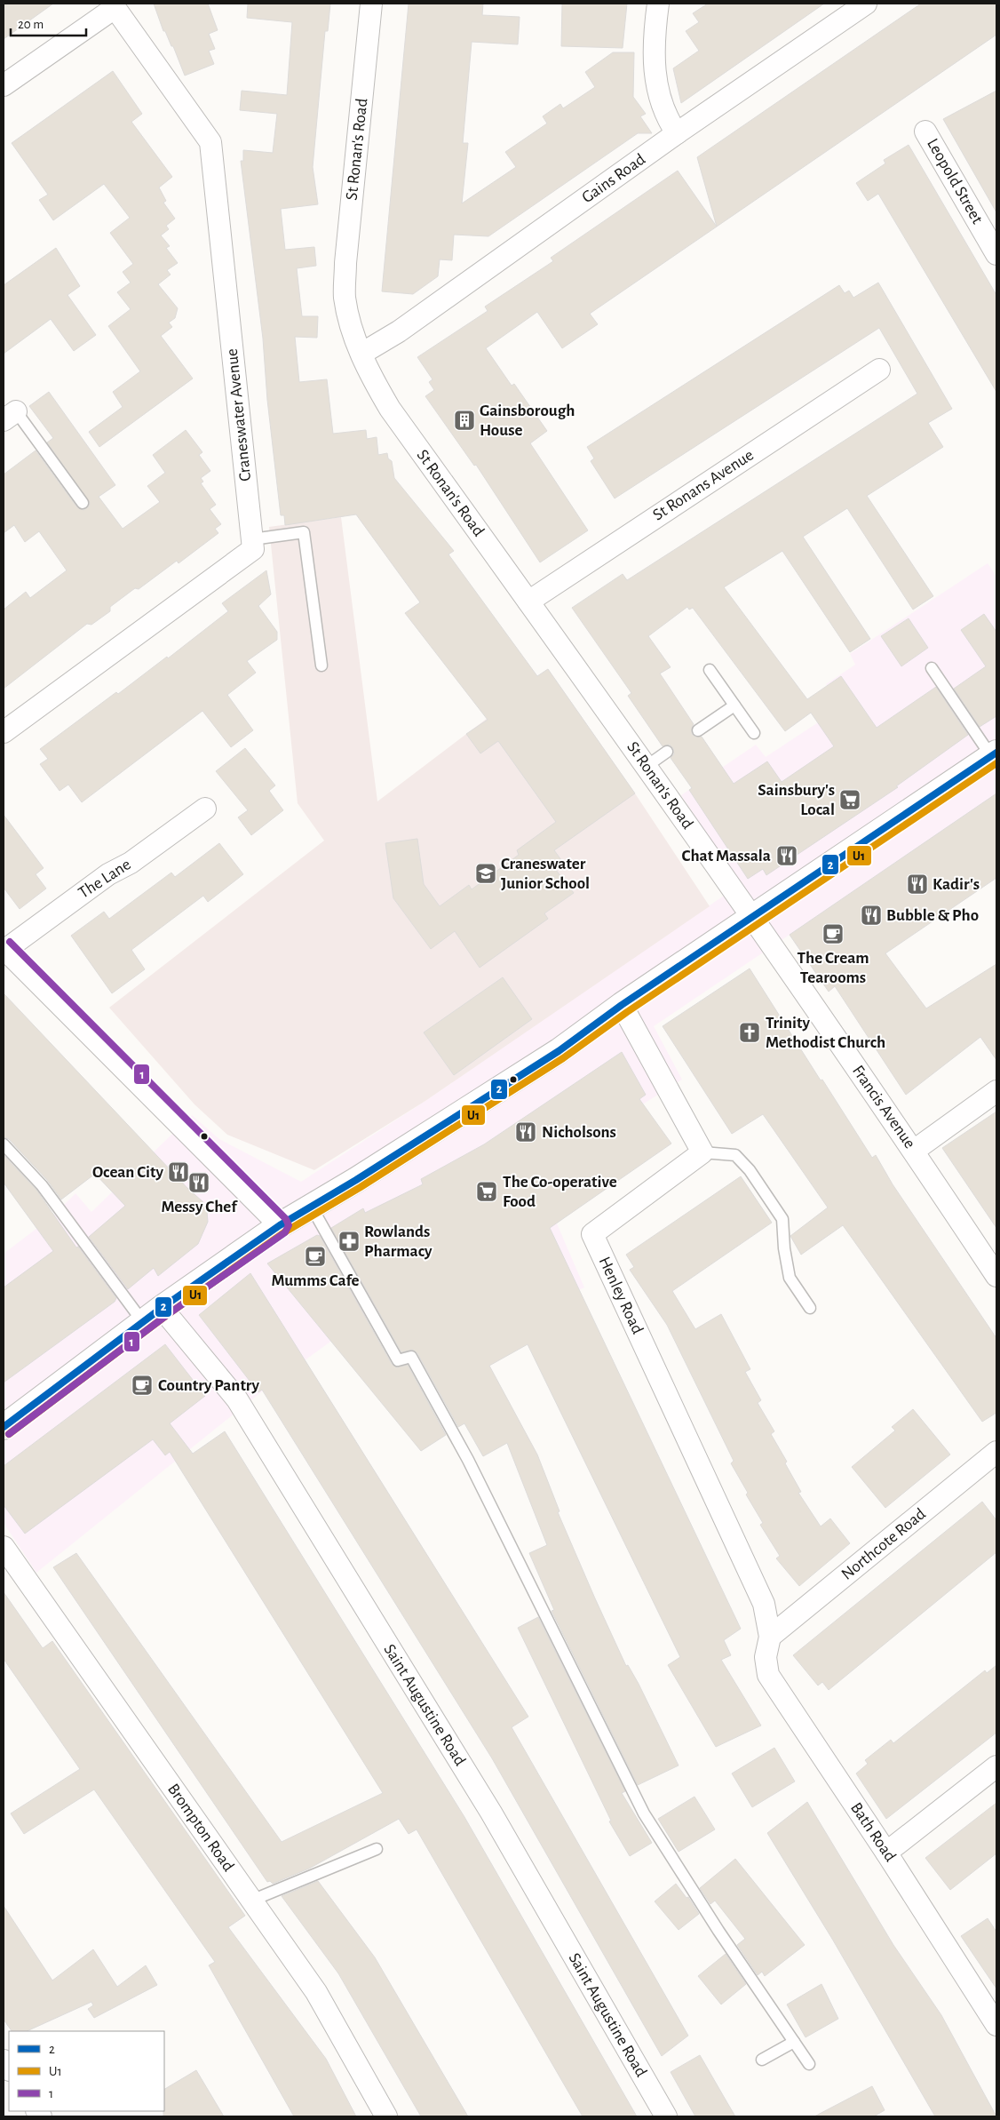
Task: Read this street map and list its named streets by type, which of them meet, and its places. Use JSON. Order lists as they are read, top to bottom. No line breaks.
{"streets":{"street":["St Ronan's Road","Gains Road","Leopold Street","Craneswater Avenue","St Ronans Avenue","The Lane","Francis Avenue","Henley Road","Northcote Road","Saint Augustine Road","Brompton Road","Bath Road"]},"crossings":[["St Ronan's Road","Gains Road"],["St Ronan's Road","St Ronans Avenue"],["St Ronan's Road","Francis Avenue"],["Henley Road","Northcote Road"],["Henley Road","Bath Road"],["Northcote Road","Bath Road"]],"places":{"building":["Gainsborough House"],"supermarket":["Sainsbury's Local","The Co-operative Food"],"restaurant":["Chat Massala","Kadir's","Bubble & Pho","Nicholsons","Ocean City","Messy Chef"],"school or university":["Craneswater Junior School"],"cafe":["The Cream Tearooms","Mumms Cafe","Country Pantry"],"church":["Trinity Methodist Church"],"pharmacy":["Rowlands Pharmacy"]},"lines":["transit line 2","transit line U1","transit line 1"],"legend":["2","U1","1"],"scale_bar":"20 m"}
